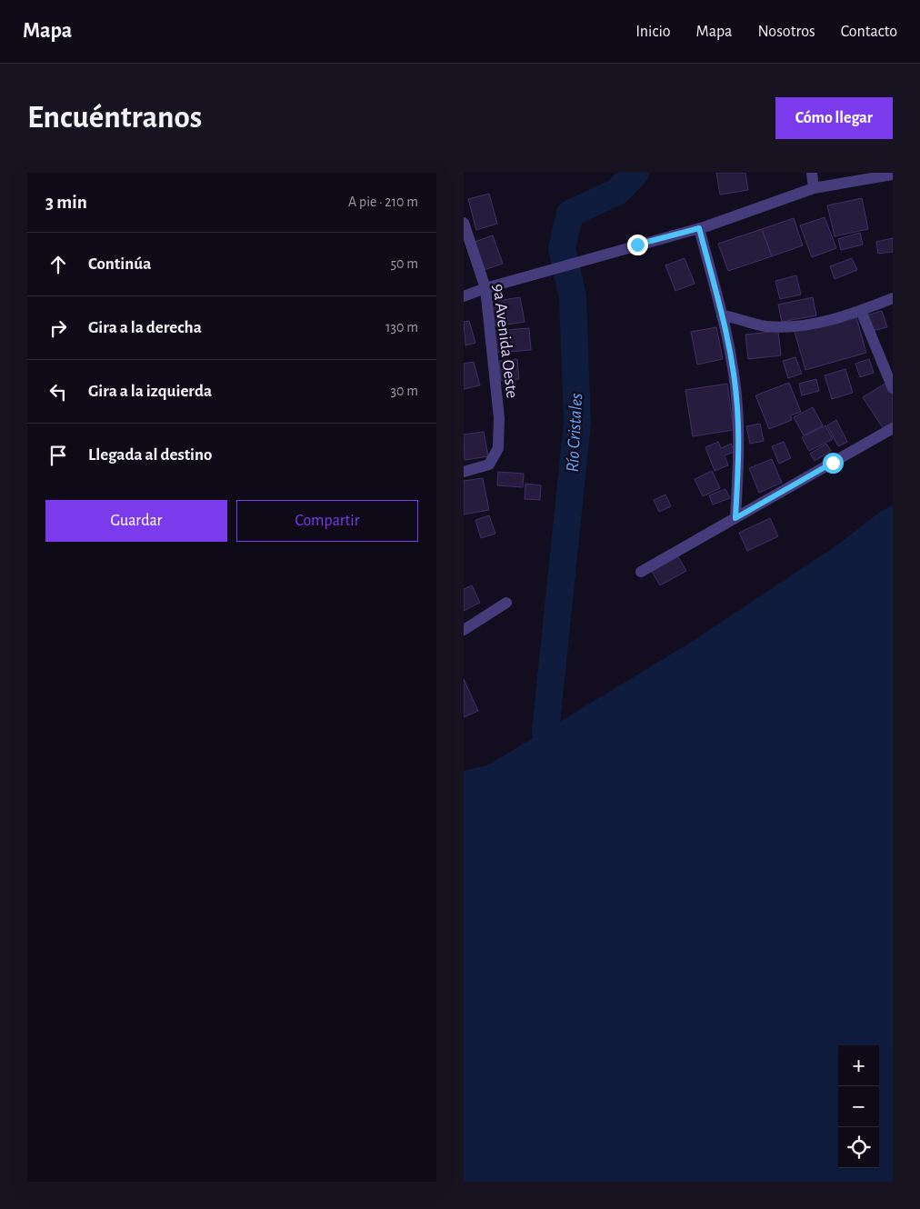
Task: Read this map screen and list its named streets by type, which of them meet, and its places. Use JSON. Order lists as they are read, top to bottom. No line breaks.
{"streets":{"street":["9a Avenida Oeste"]},"water":["Río Cristales"],"page":{"header":"Mapa","nav":["Inicio","Mapa","Nosotros","Contacto"],"buttons":["Cómo llegar",["Guardar","Compartir"]],"title":"Encuéntranos","heading":["3 min","A pie · 210 m"],"list":[["Continúa","50 m"],["Gira a la derecha","130 m"],["Gira a la izquierda","30 m"],"Llegada al destino"],"map_buttons":["+","−"]}}
